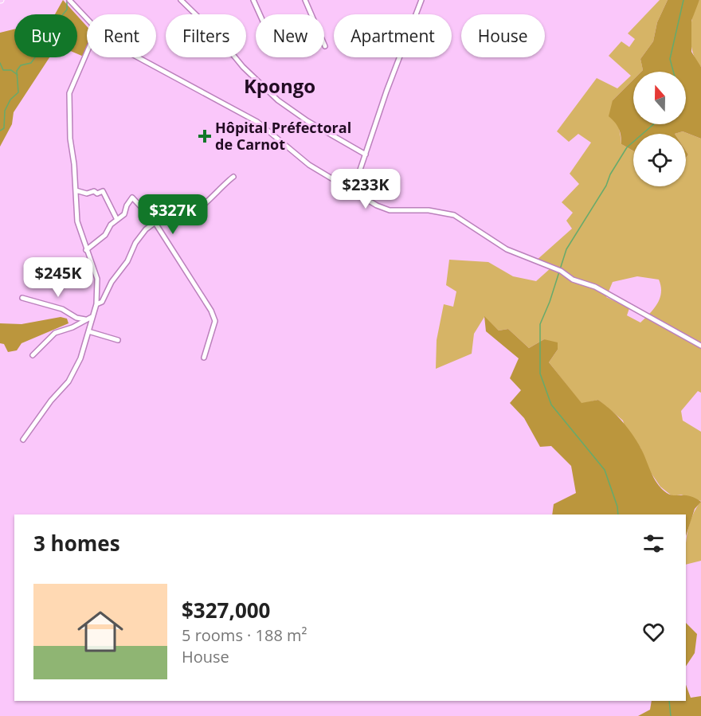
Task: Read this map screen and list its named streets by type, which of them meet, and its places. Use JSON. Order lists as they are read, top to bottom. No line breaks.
{"districts":["Kpongo"],"places":{"health":["Hôpital Préfectoral de Carnot"]},"north":"top","page":{"chip":["Buy","Rent","Filters","New","Apartment","House"],"price":["$233K","$327K","$245K"],"heading":"3 homes","list":[{"name":"$327,000","note":"5 rooms · 188 m² · House"}]}}
